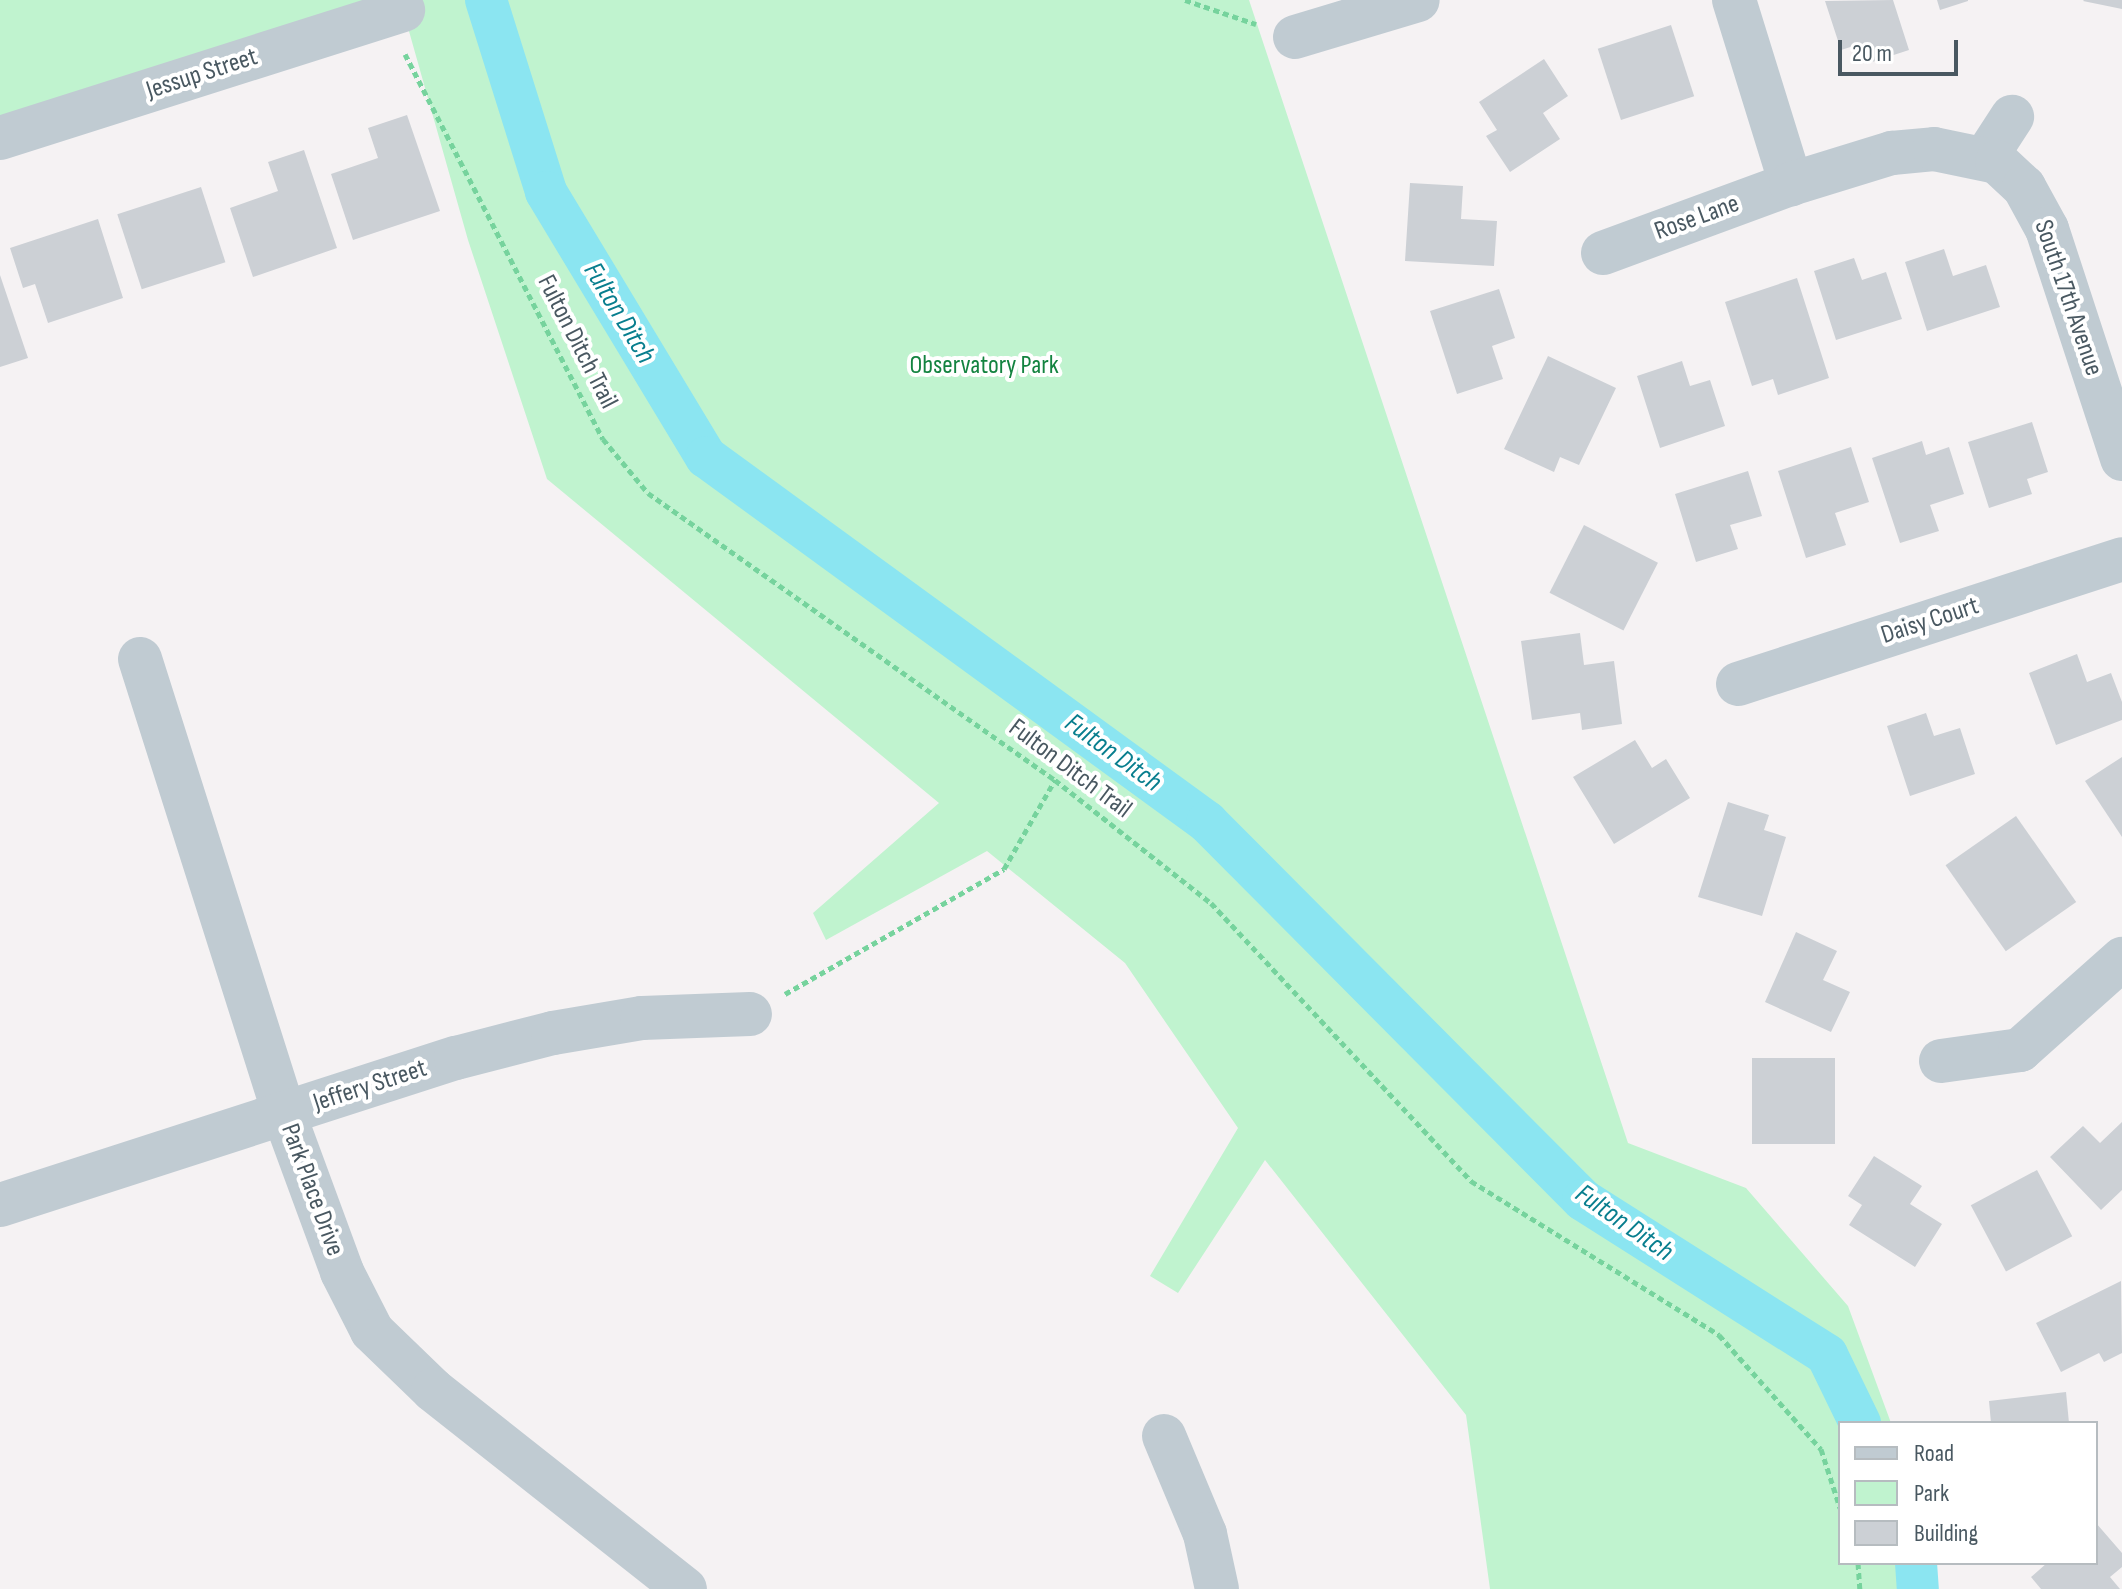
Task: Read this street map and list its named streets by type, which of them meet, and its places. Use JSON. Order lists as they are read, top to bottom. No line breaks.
{"streets":{"street":["Jessup Street","Rose Lane","South 17th Avenue","Daisy Court","Jeffery Street","Park Place Drive"],"path":["Fulton Ditch Trail"]},"crossings":[["Jessup Street","Fulton Ditch Trail"],["Rose Lane","South 17th Avenue"],["Jeffery Street","Park Place Drive"]],"water":["Fulton Ditch"],"parks":["Observatory Park"],"legend":["Road","Park","Building"],"scale_bar":"20 m"}
